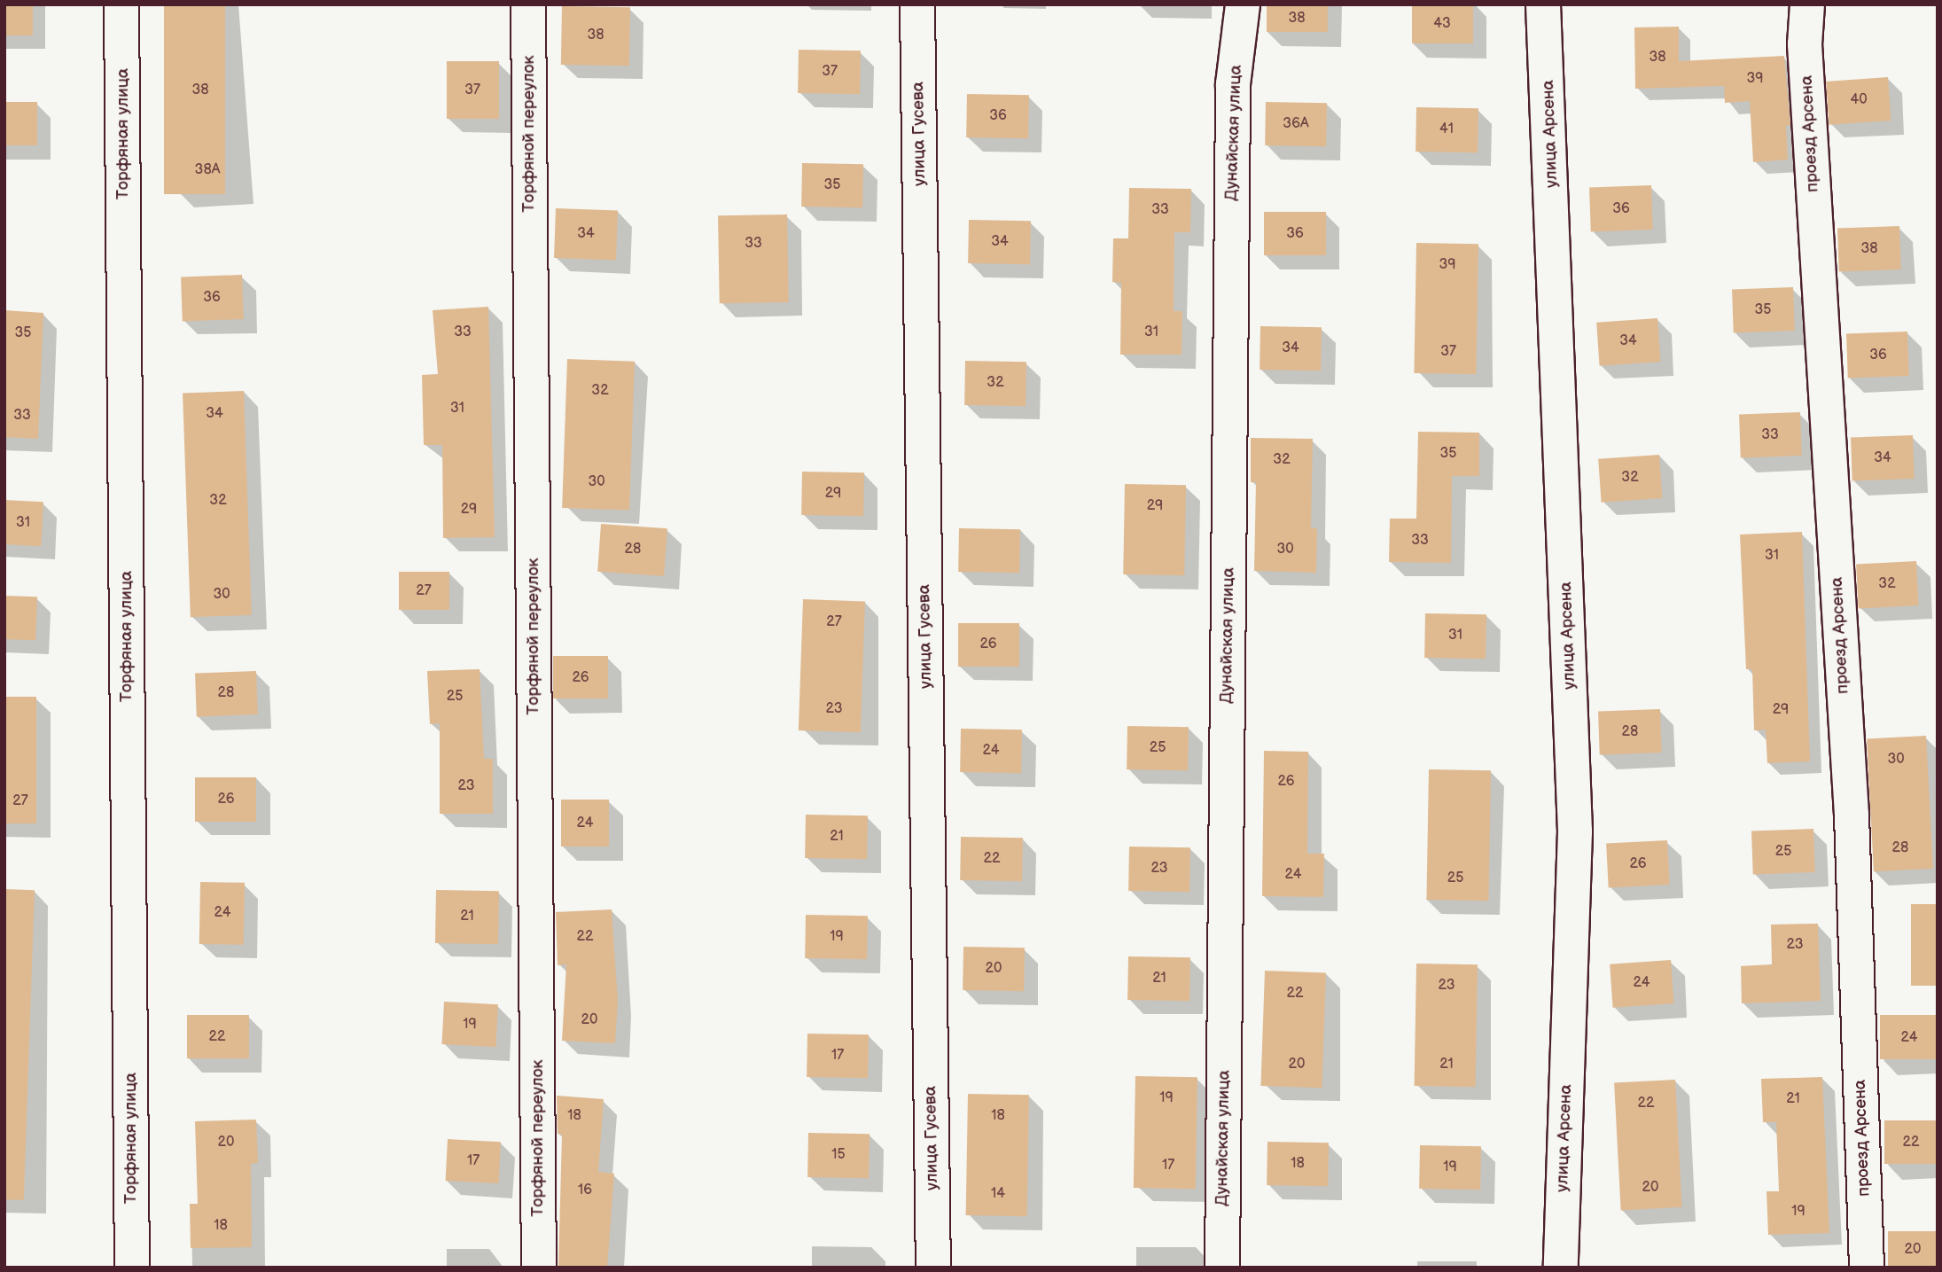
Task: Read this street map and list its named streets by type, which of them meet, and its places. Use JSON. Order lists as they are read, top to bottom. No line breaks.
{"streets":{"street":["Дунайская улица","Торфяная улица","Торфяной переулок","улица Гусева","улица Арсена","проезд Арсена"]},"house_numbers":["38","43","38","38","37","39","38","37","40","36","36А","41","38А","35","36","33","34","36","34","33","38","39","36","35","33","31","35","34","34","37","36","32","32","31","34","33","33","35","34","32","32","30","29","32","29","29","31","33","28","30","31","32","27","30","27","31","26","26","28","25","23","29","28","25","24","30","26","23","26","27","24","21","28","25","22","26","23","24","25","24","21","22","19","23","20","21","24","23","22","20","19","22","24","17","20","21","19","21","22","18","18","20","22","15","17","18","17","19","20","16","14","19","18","20"]}
